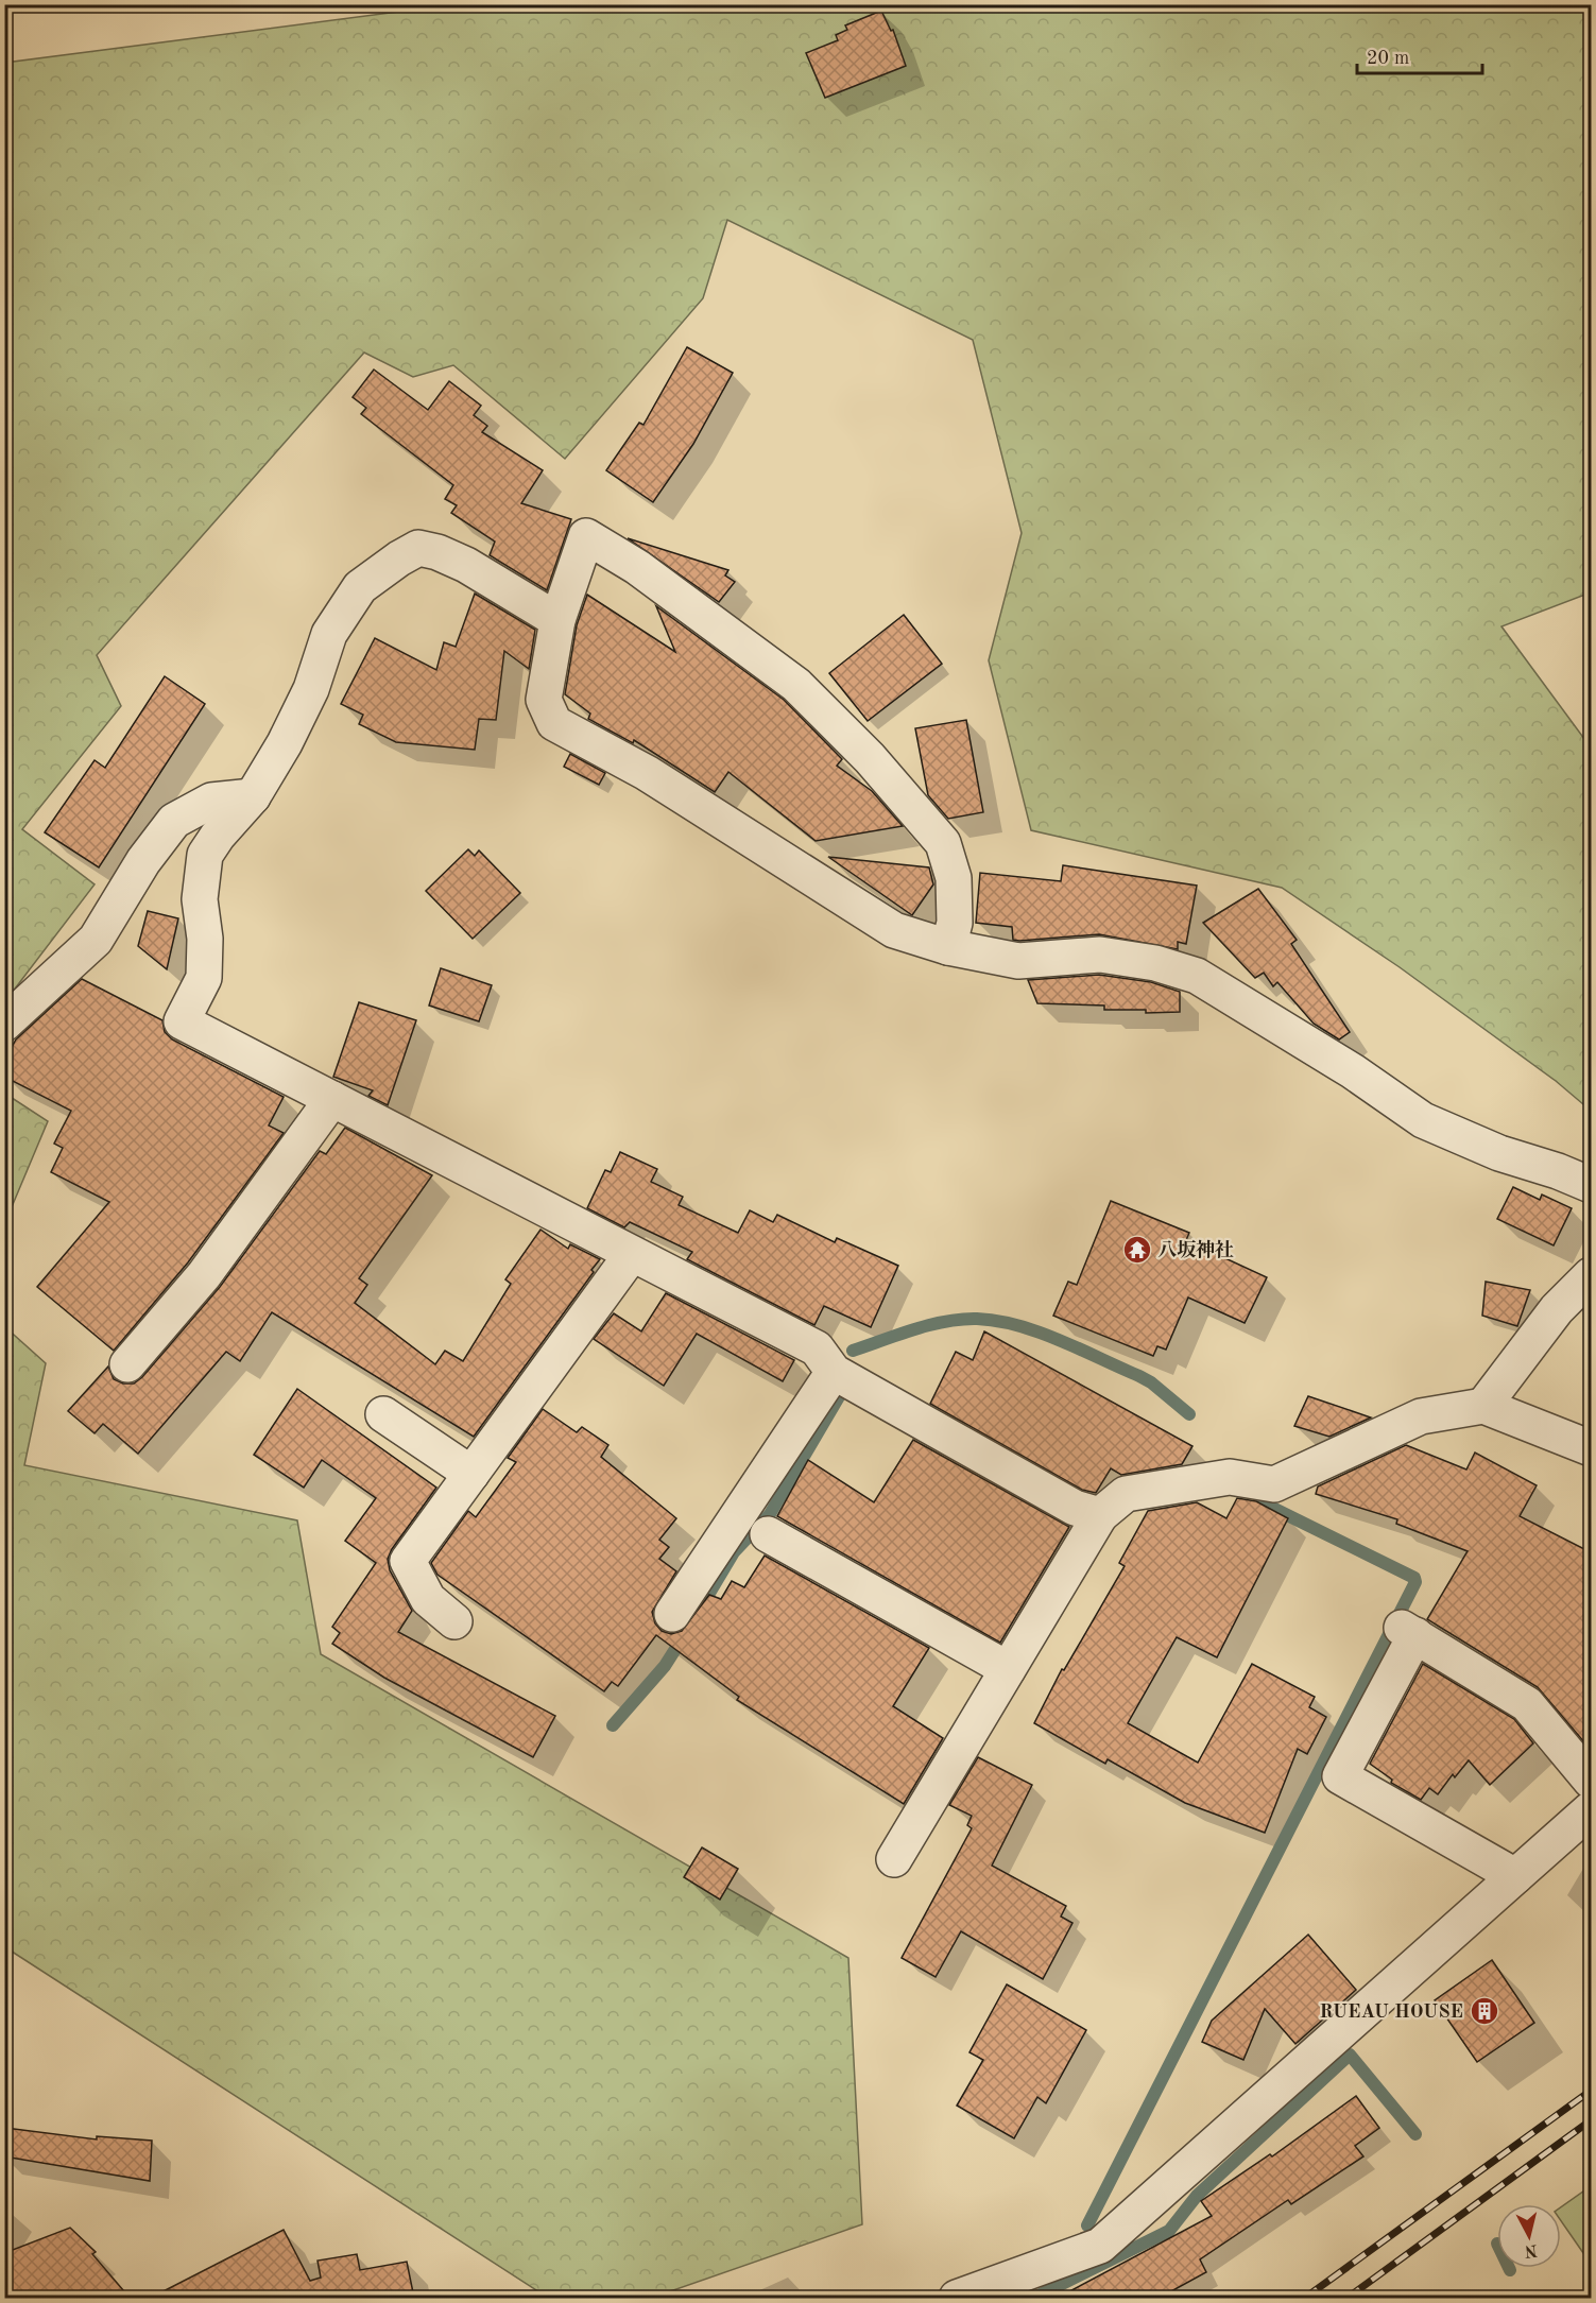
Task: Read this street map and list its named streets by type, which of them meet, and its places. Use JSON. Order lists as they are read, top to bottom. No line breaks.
{"places":{"temple":["八坂神社"],"building":["RUEAU HOUSE"]},"scale_bar":"20 m","north":"bottom"}
